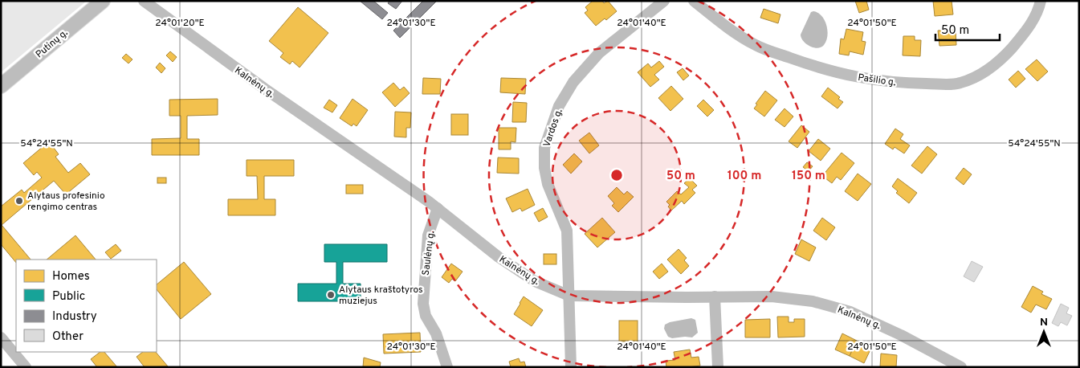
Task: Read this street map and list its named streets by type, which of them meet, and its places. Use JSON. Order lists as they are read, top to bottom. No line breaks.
{"streets":{"main road":["Putinų g."],"street":["Pašilio g.","Kalnėnų g.","Vardos g.","Saulėnų g."]},"crossings":[["Kalnėnų g.","Vardos g."],["Kalnėnų g.","Saulėnų g."]],"places":["Alytaus profesinio rengimo centras","Alytaus kraštotyros muziejus"],"legend":["Homes","Public","Industry","Other"],"scale_bar":"50 m","north":"top","coordinates":["24°01'20\"E","24°01'30\"E","24°01'40\"E","24°01'50\"E","54°24'55\"N"],"rings":["50 m","100 m","150 m"]}
